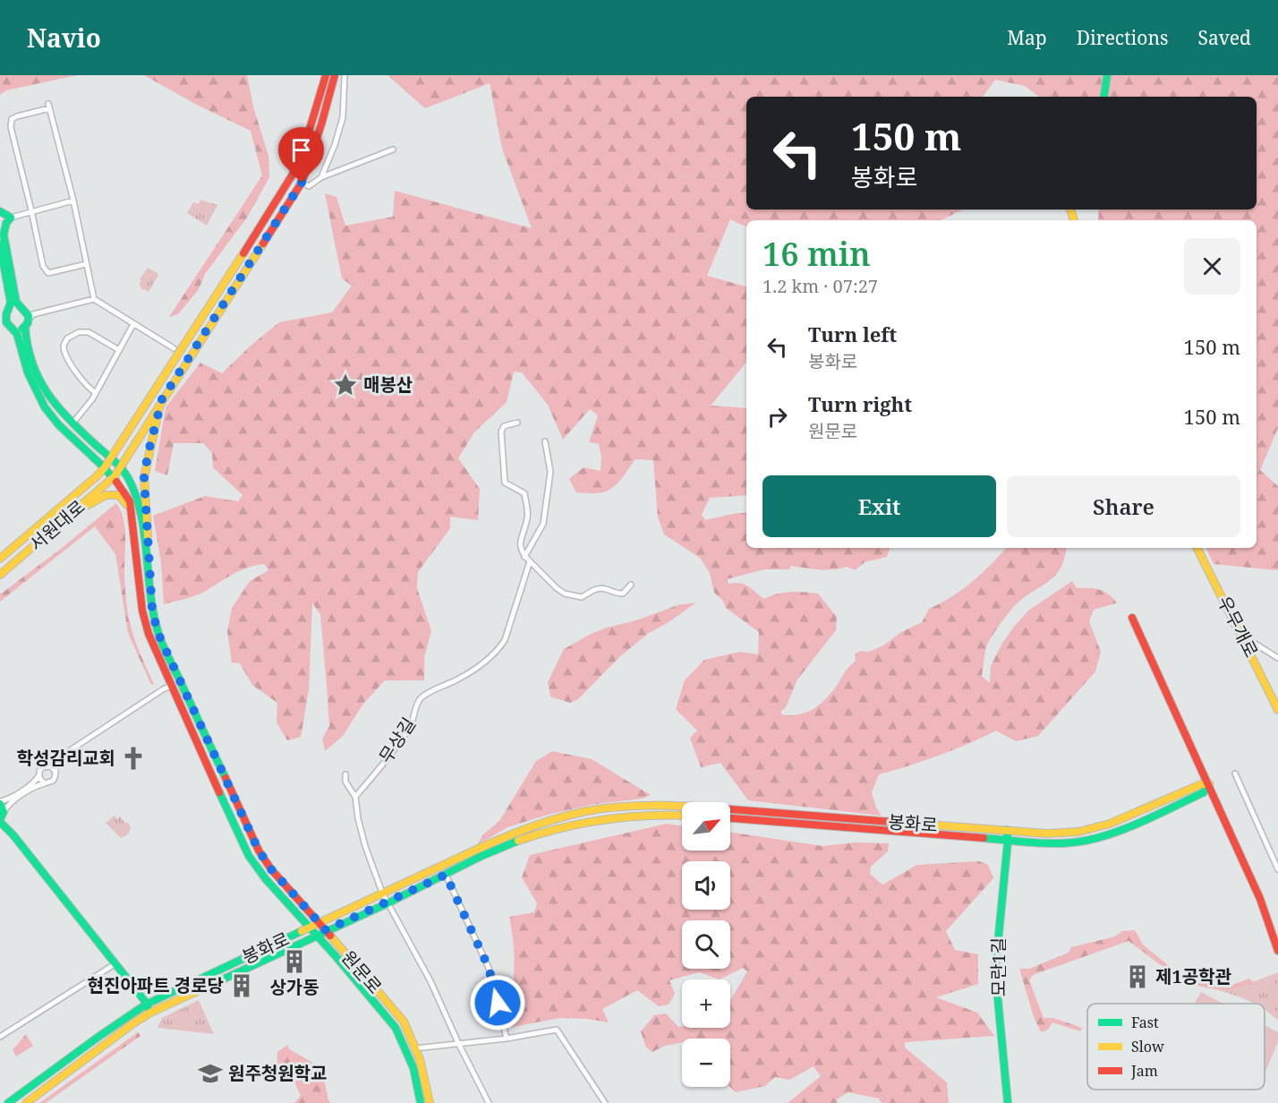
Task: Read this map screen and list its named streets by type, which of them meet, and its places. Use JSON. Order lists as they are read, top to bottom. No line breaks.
{"streets":{"street":["서원대로","우무개로","무상길","봉화로","모란1길","원문로"]},"crossings":[["서원대로","원문로"],["봉화로","모란1길"],["봉화로","원문로"]],"places":{"place":["매봉산"],"church":["학성감리교회"],"building":["상가동","제1공학관","현진아파트 경로당"],"school or university":["원주청원학교"]},"legend":["Fast","Slow","Jam"],"north":"top right","page":{"header":"Navio","nav":["Map","Directions","Saved"],"turn":["150 m","봉화로"],"heading":["16 min","1.2 km · 07:27"],"list":[{"name":"Turn left","note":"봉화로","value":"150 m"},{"name":"Turn right","note":"원문로","value":"150 m"}],"buttons":["Exit","Share"],"map_buttons":["+","−"]}}
